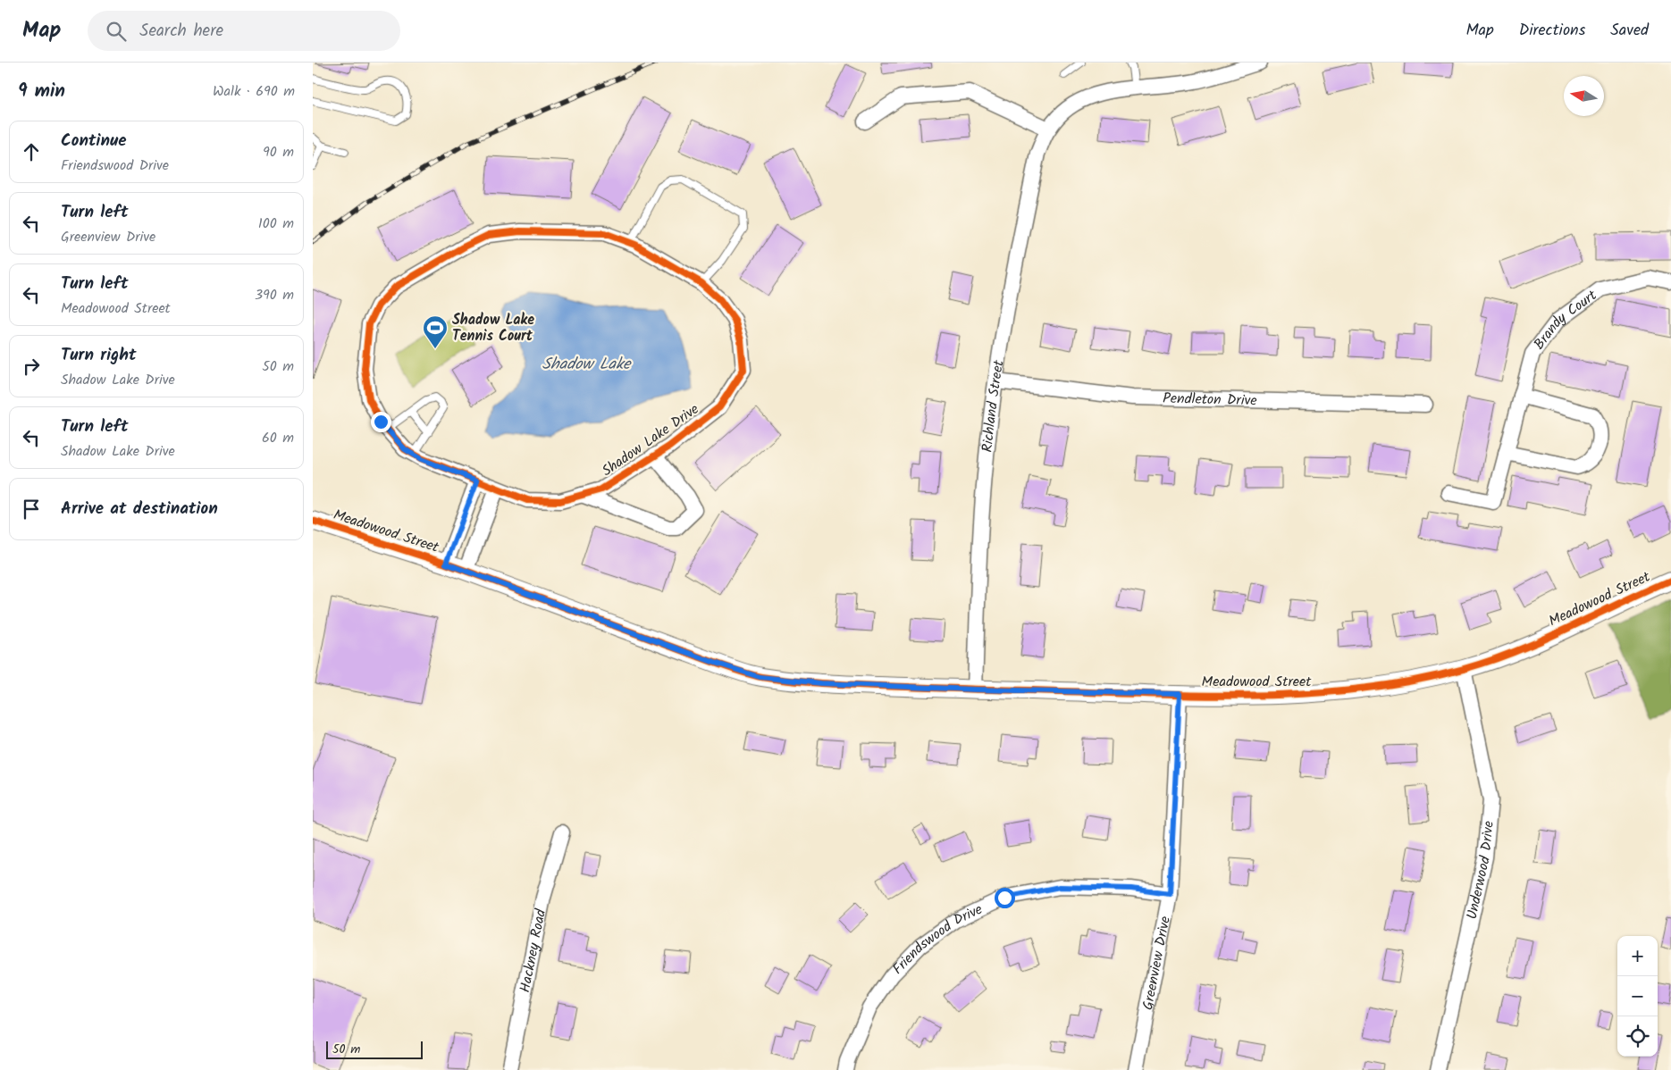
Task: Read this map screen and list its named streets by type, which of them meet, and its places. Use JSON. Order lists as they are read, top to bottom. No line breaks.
{"streets":{"street":["Brandy Court","Pendleton Drive","Richland Street","Shadow Lake Drive","Meadowood Street","Underwood Drive","Friendswood Drive","Hackney Road","Greenview Drive"]},"crossings":[["Pendleton Drive","Richland Street"],["Richland Street","Meadowood Street"],["Meadowood Street","Underwood Drive"],["Meadowood Street","Greenview Drive"],["Friendswood Drive","Greenview Drive"]],"water":["Shadow Lake"],"places":{"sports":["Shadow Lake Tennis Court"]},"scale_bar":"50 m","north":"left","page":{"header":"Map","search":"Search here","nav":["Map","Directions","Saved"],"heading":["9 min","Walk · 690 m"],"list":[["Continue","Friendswood Drive","90 m"],["Turn left","Greenview Drive","100 m"],["Turn left","Meadowood Street","390 m"],["Turn right","Shadow Lake Drive","50 m"],["Turn left","Shadow Lake Drive","60 m"],"Arrive at destination"],"map_buttons":["+","−"],"scale":"50 m"}}
